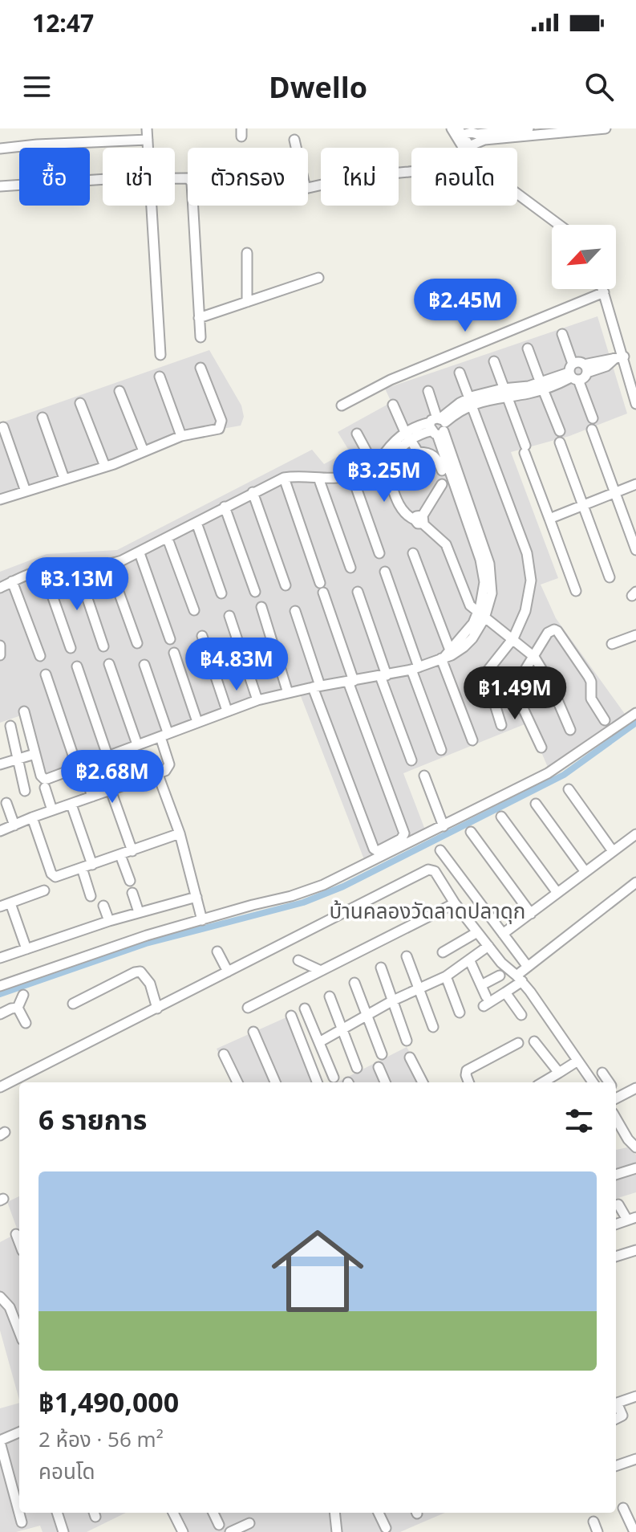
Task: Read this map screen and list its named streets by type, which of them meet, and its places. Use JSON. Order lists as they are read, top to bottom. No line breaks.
{"districts":["บ้านคลองวัดลาดปลาดุก"],"north":"bottom left","page":{"status":"12:47","header":"Dwello","chip":["ซื้อ","เช่า","ตัวกรอง","ใหม่","คอนโด"],"price":["฿2.45M","฿3.25M","฿3.13M","฿4.83M","฿1.49M","฿2.68M"],"heading":"6 รายการ","list":[{"name":"฿1,490,000","note":"2 ห้อง · 56 m² · คอนโด"}]}}
